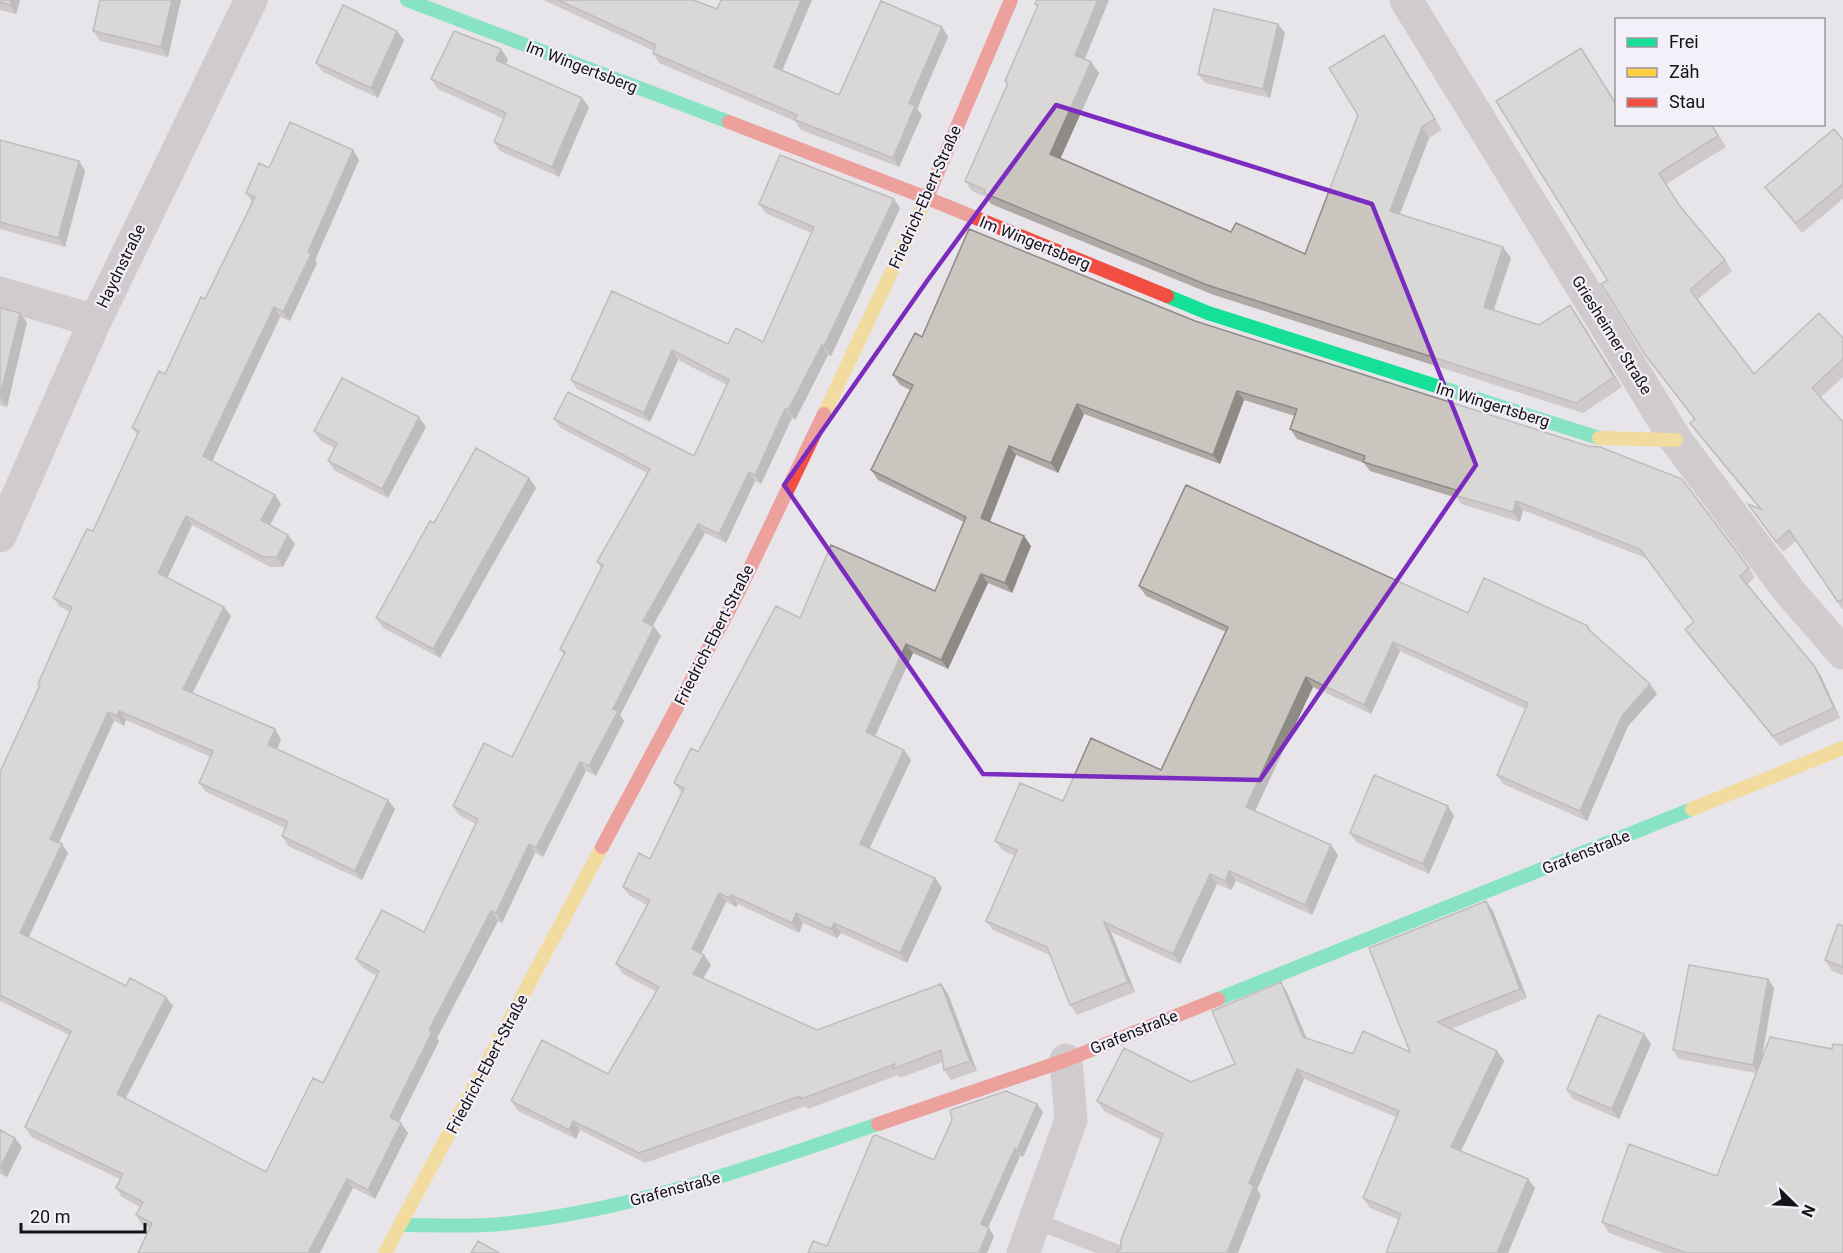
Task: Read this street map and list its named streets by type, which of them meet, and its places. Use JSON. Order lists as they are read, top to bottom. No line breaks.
{"streets":{"street":["Im Wingertsberg","Friedrich-Ebert-Straße","Haydnstraße","Griesheimer Straße","Grafenstraße"]},"crossings":[["Im Wingertsberg","Friedrich-Ebert-Straße"],["Im Wingertsberg","Griesheimer Straße"],["Friedrich-Ebert-Straße","Grafenstraße"]],"legend":["Frei","Zäh","Stau"],"scale_bar":"20 m","north":"bottom right"}
